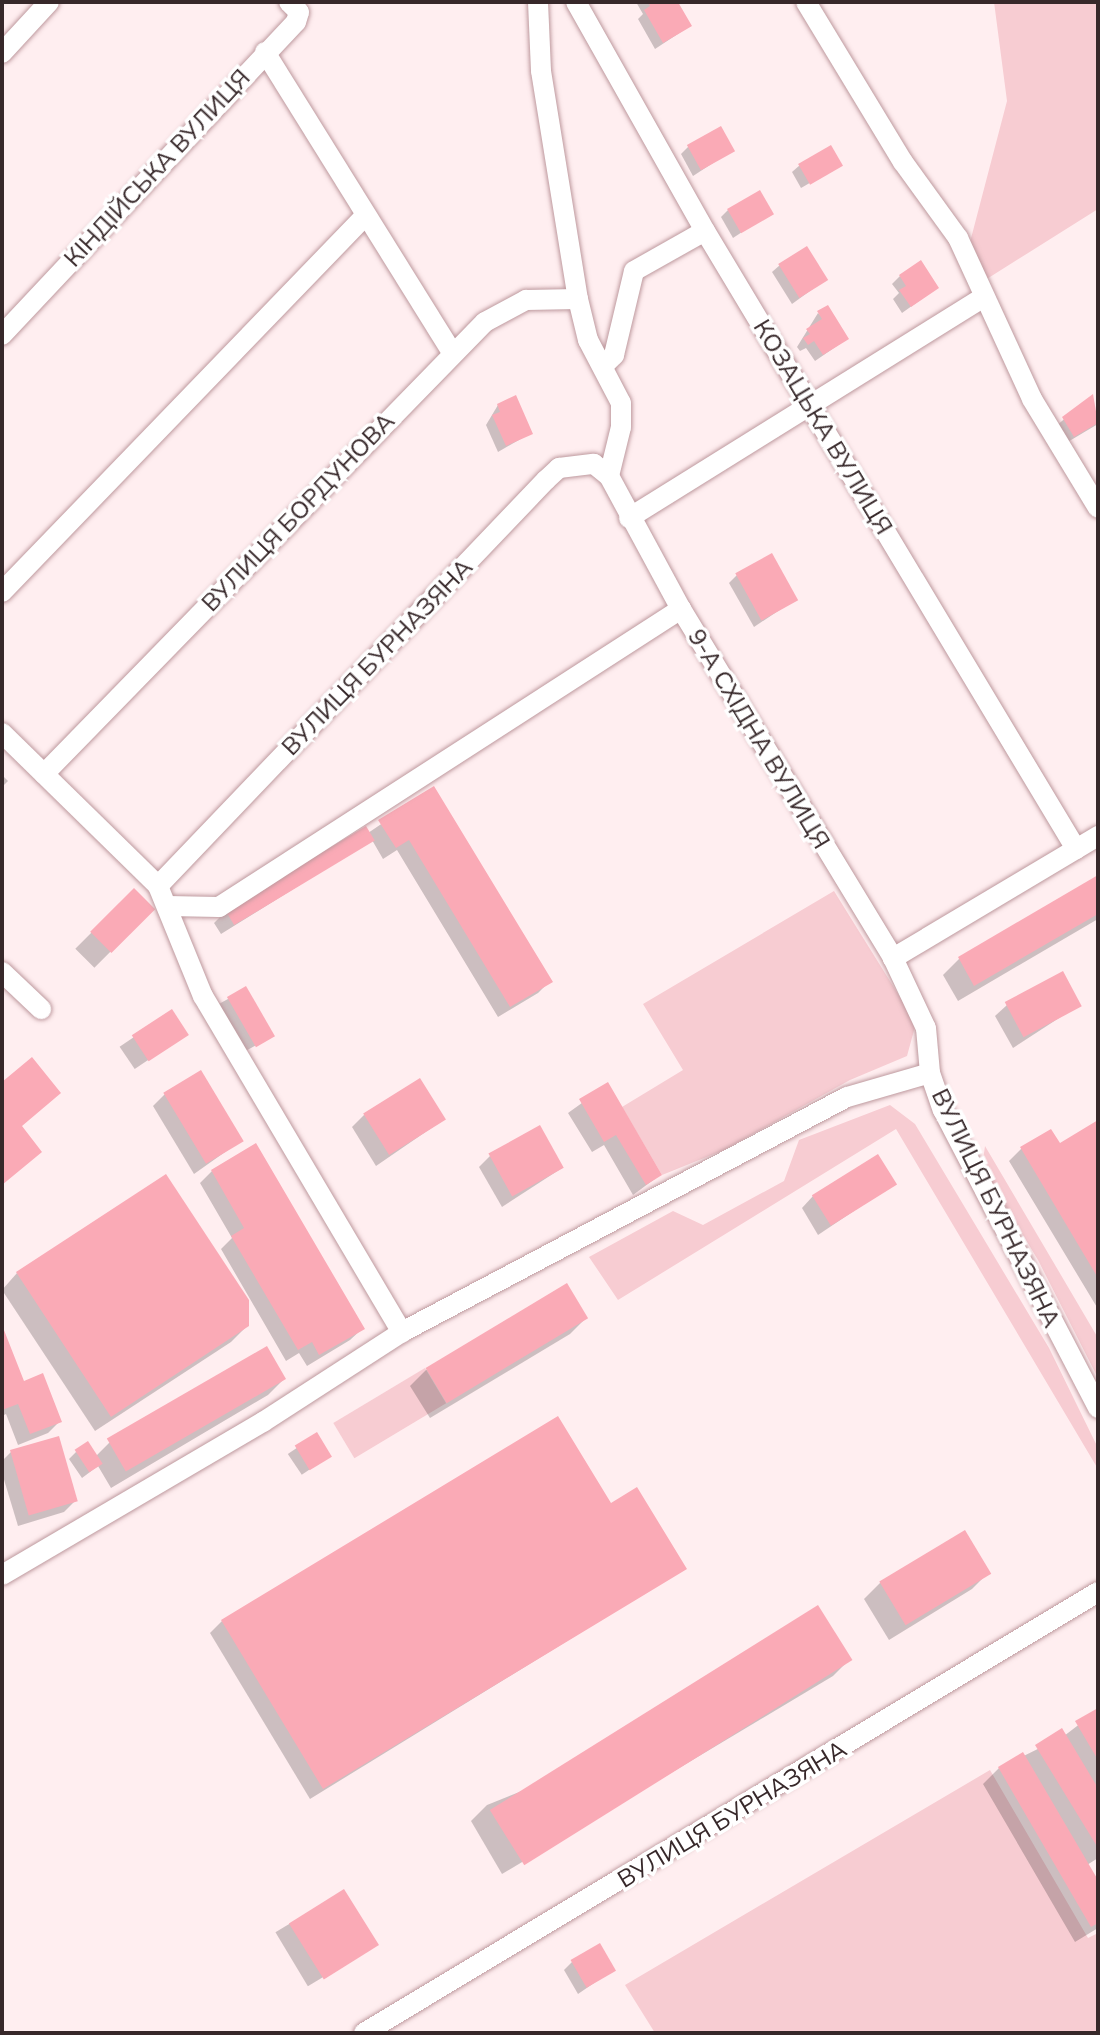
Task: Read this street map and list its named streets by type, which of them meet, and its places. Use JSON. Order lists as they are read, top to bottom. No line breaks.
{"streets":{"street":["КІНДІЙСЬКА ВУЛИЦЯ","КОЗАЦЬКА ВУЛИЦЯ","ВУЛИЦЯ БОРДУНОВА","ВУЛИЦЯ БУРНАЗЯНА","9-А СХІДНА ВУЛИЦЯ"]},"crossings":[["ВУЛИЦЯ БУРНАЗЯНА","9-А СХІДНА ВУЛИЦЯ"]]}
